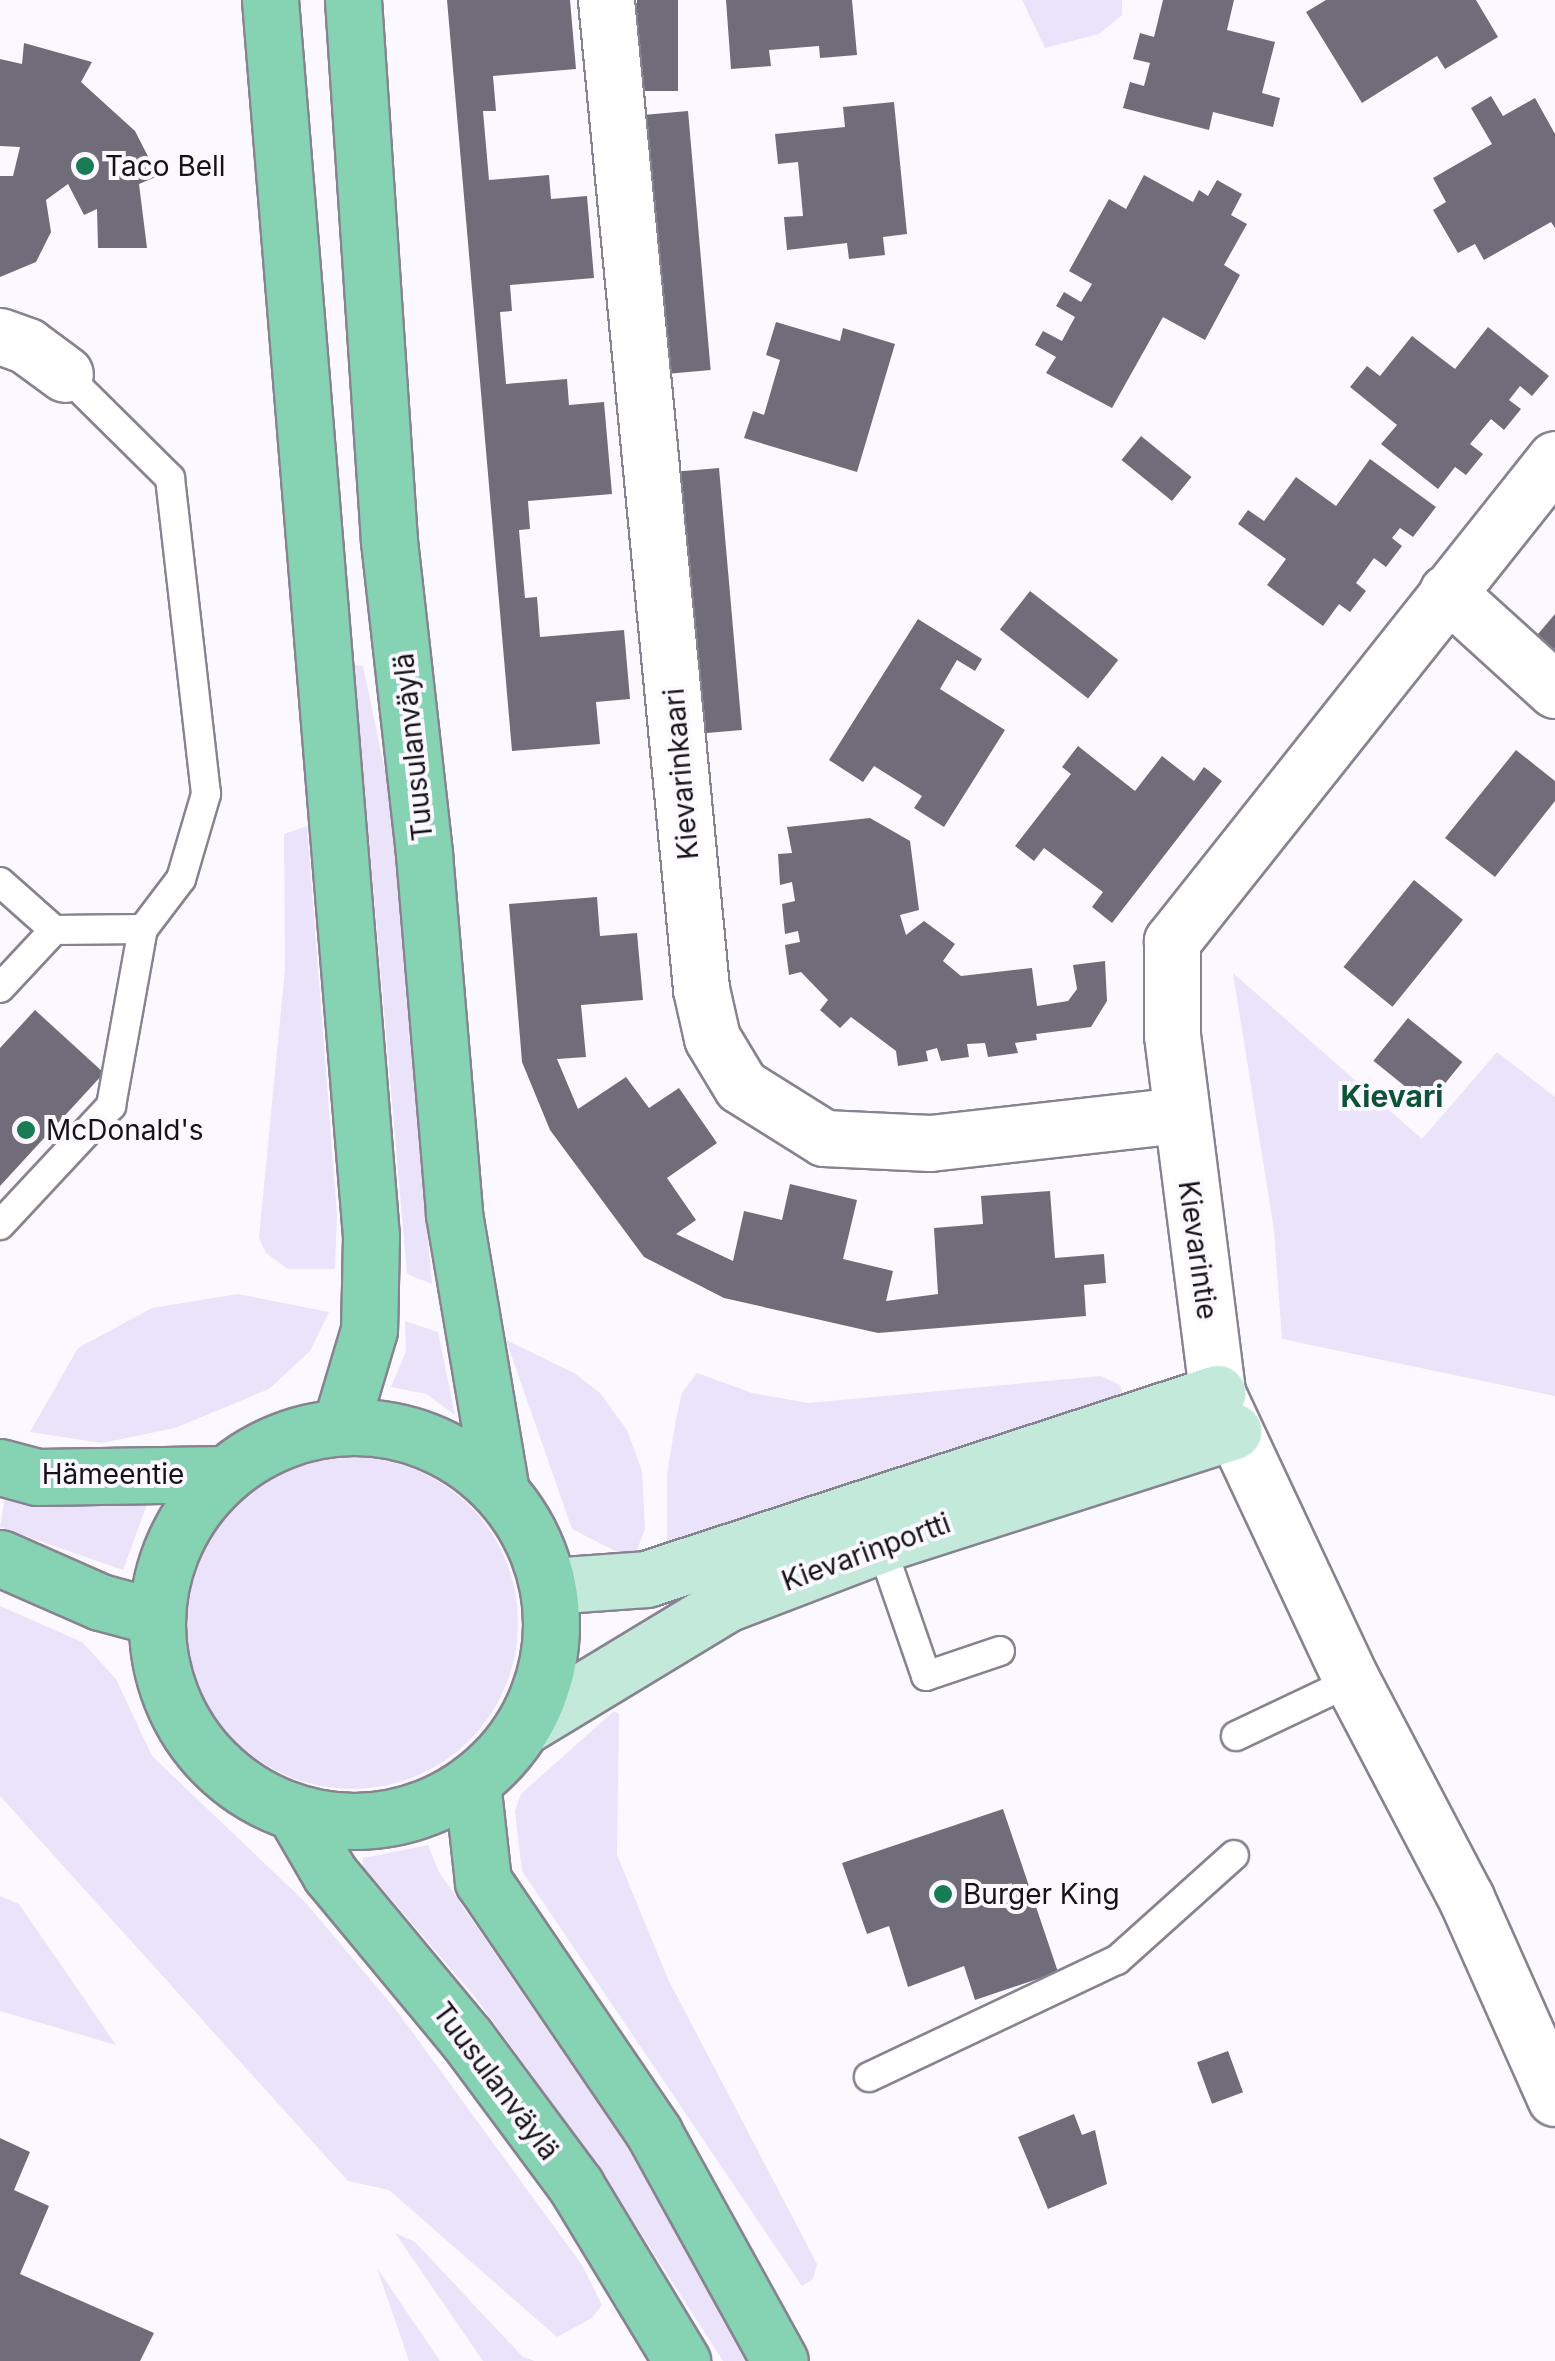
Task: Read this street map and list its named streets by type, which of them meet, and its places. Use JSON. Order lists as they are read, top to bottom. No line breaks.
{"streets":{"main road":["Tuusulanväylä","Hämeentie"],"street":["Kievarinkaari","Kievarintie","Kievarinportti"]},"crossings":[["Kievarinkaari","Kievarintie"],["Kievarintie","Kievarinportti"]],"districts":["Kievari"],"places":["Taco Bell","McDonald's","Burger King"]}
